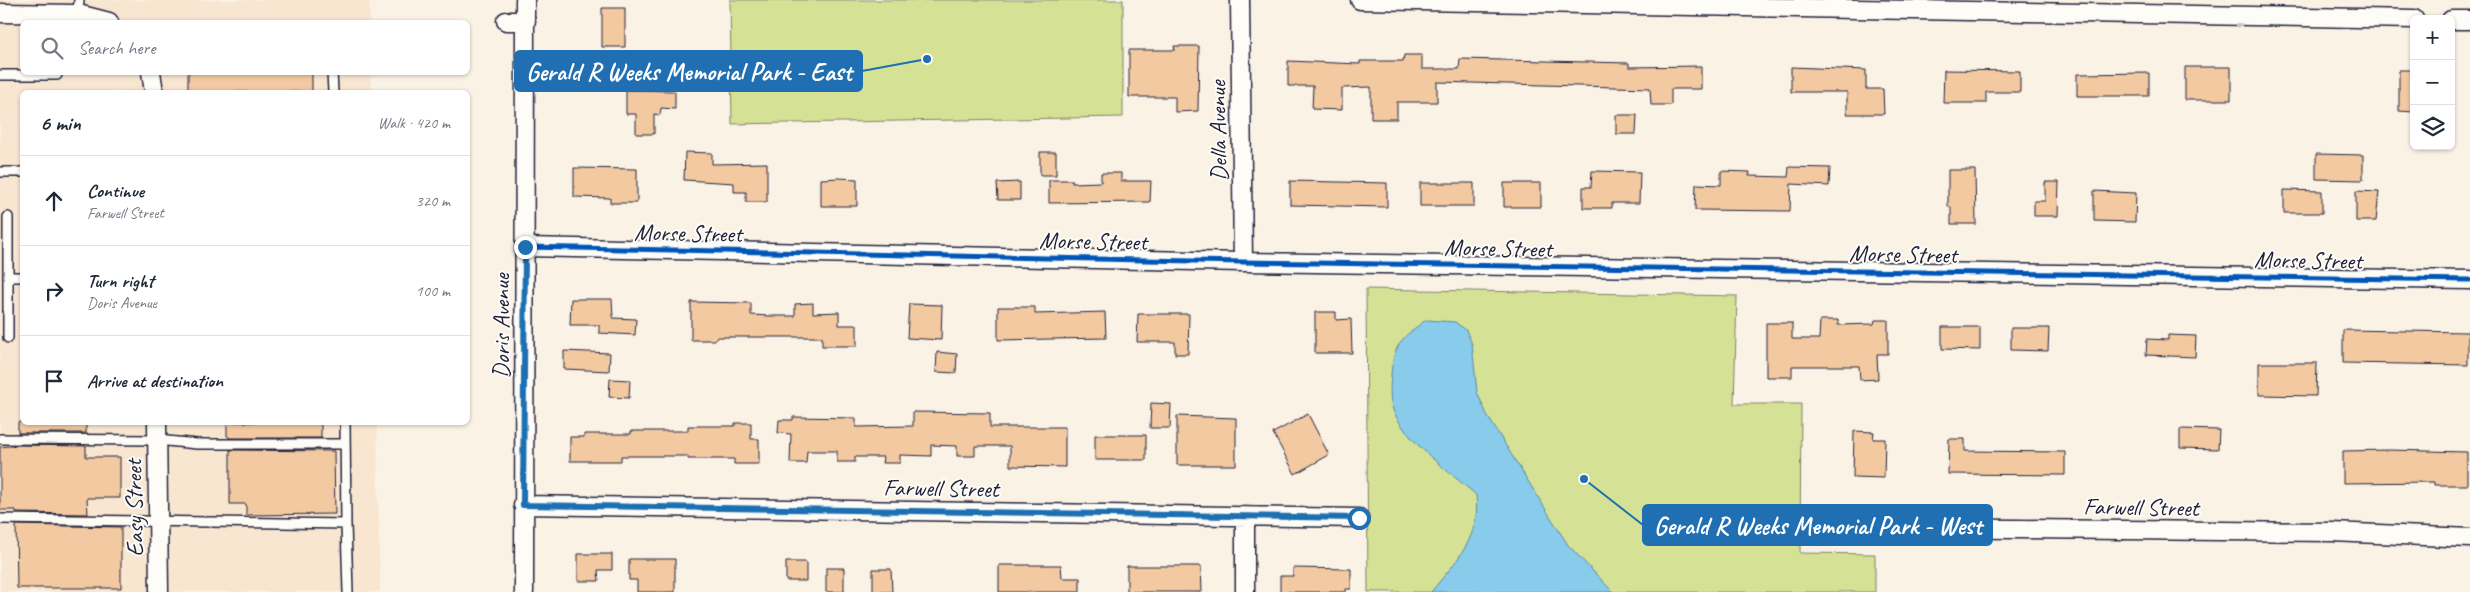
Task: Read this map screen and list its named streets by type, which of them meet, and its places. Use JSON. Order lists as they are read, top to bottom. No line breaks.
{"streets":{"street":["Della Avenue","Morse Street","Doris Avenue","Farwell Street","Easy Street"]},"crossings":[["Della Avenue","Morse Street"],["Morse Street","Doris Avenue"],["Doris Avenue","Farwell Street"]],"places":["Gerald R Weeks Memorial Park - East","Gerald R Weeks Memorial Park - West"],"page":{"map_buttons":["+","−"],"search":"Search here","heading":["6 min","Walk · 420 m"],"list":[["Continue","Farwell Street","320 m"],["Turn right","Doris Avenue","100 m"],"Arrive at destination"]}}
